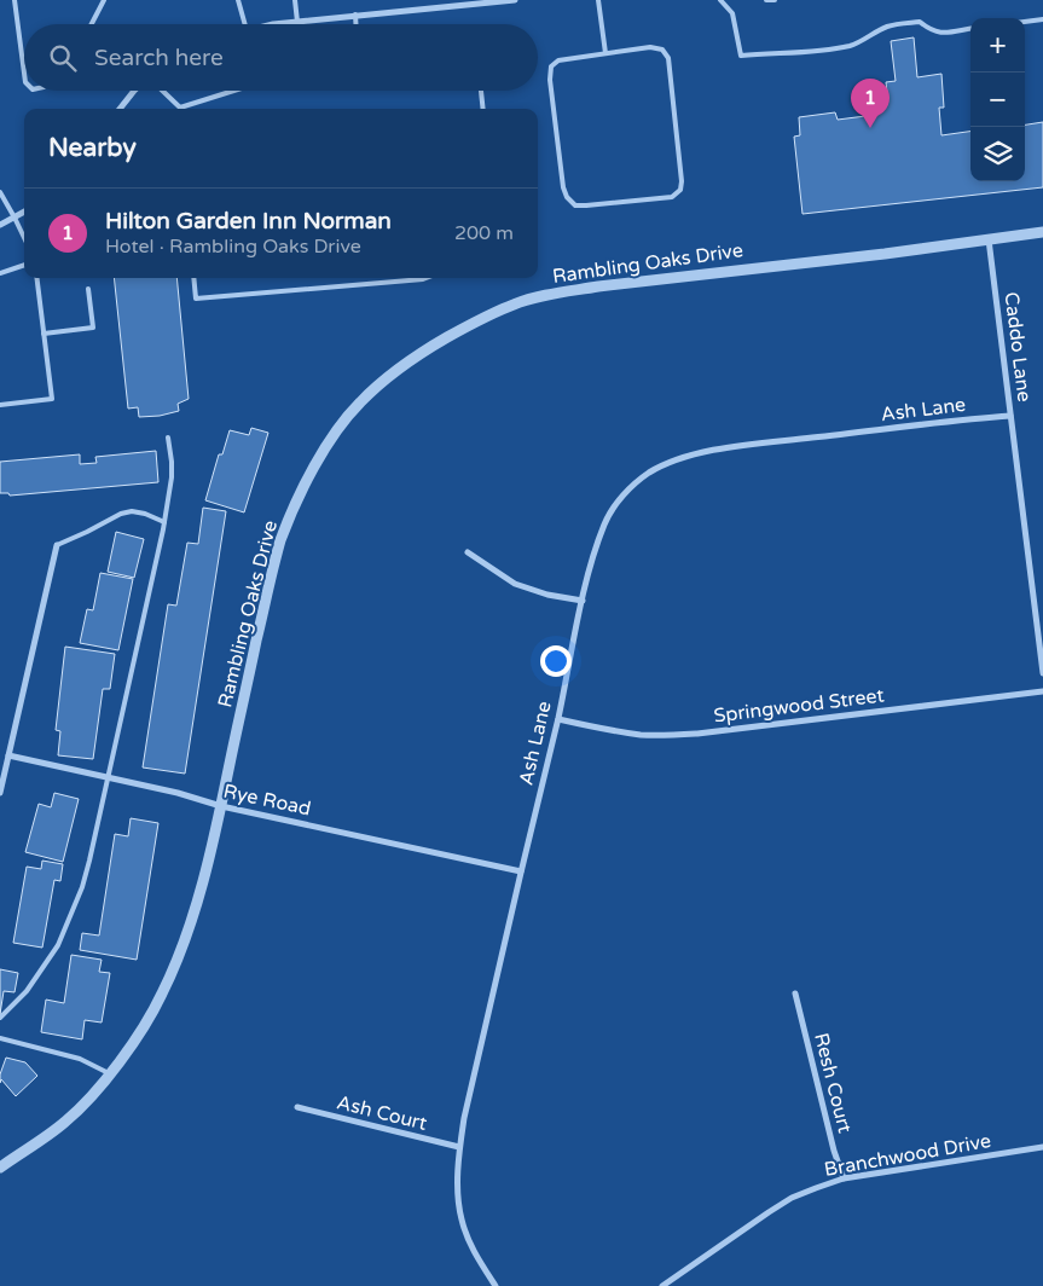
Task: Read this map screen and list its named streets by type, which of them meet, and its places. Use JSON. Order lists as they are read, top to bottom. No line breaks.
{"streets":{"street":["Rambling Oaks Drive","Caddo Lane","Ash Lane","Springwood Street","Rye Road","Resh Court","Ash Court","Branchwood Drive"]},"crossings":[["Rambling Oaks Drive","Caddo Lane"],["Rambling Oaks Drive","Rye Road"],["Caddo Lane","Ash Lane"],["Ash Lane","Springwood Street"],["Ash Lane","Rye Road"],["Ash Lane","Ash Court"],["Resh Court","Branchwood Drive"]],"page":{"map_buttons":["+","−"],"search":"Search here","pins":"1","heading":"Nearby","list":[{"mark":"1","name":"Hilton Garden Inn Norman","note":"Hotel · Rambling Oaks Drive","value":"200 m"}]}}
